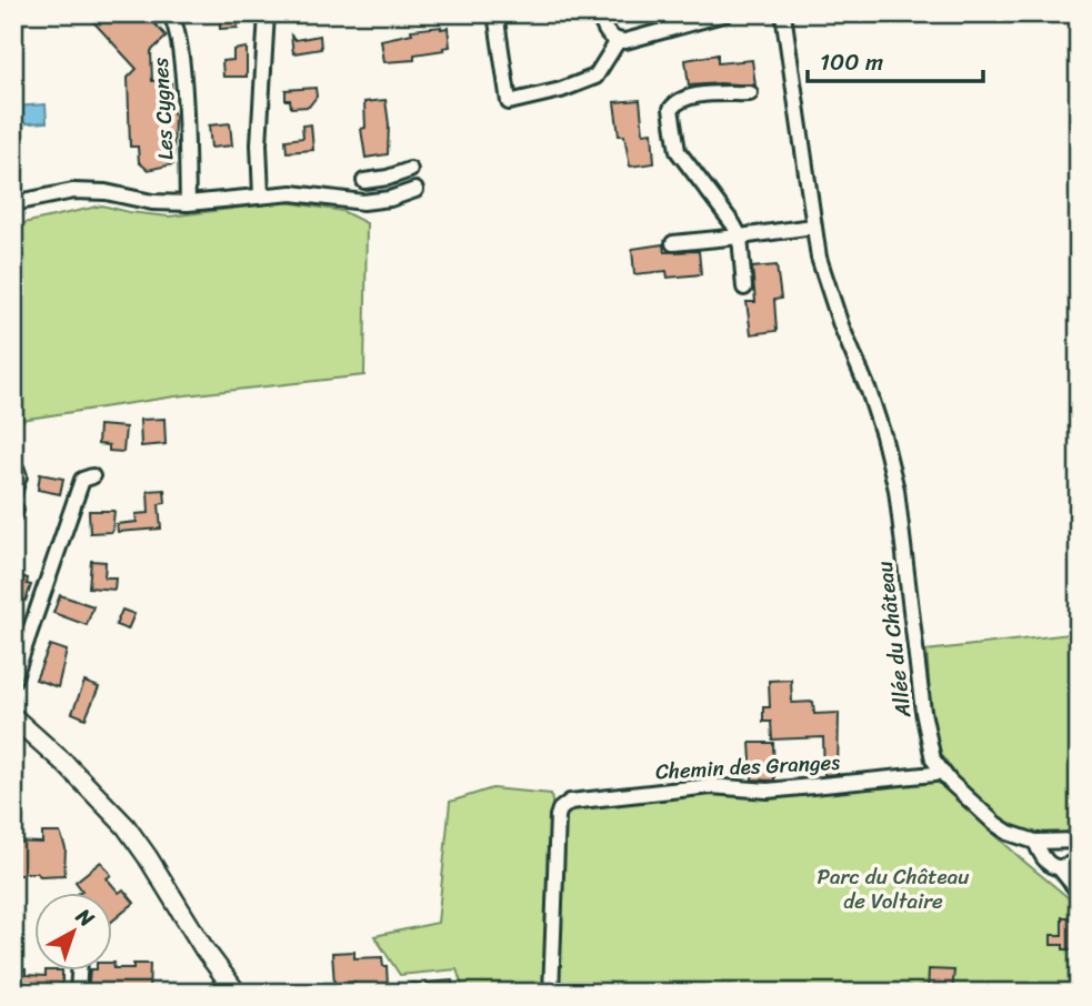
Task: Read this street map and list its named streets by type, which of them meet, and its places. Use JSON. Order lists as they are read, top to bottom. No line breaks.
{"streets":{"street":["Les Cygnes","Allée du Château","Chemin des Granges"]},"crossings":[["Allée du Château","Chemin des Granges"]],"parks":["Parc du Château de Voltaire"],"scale_bar":"100 m","north":"top right"}
